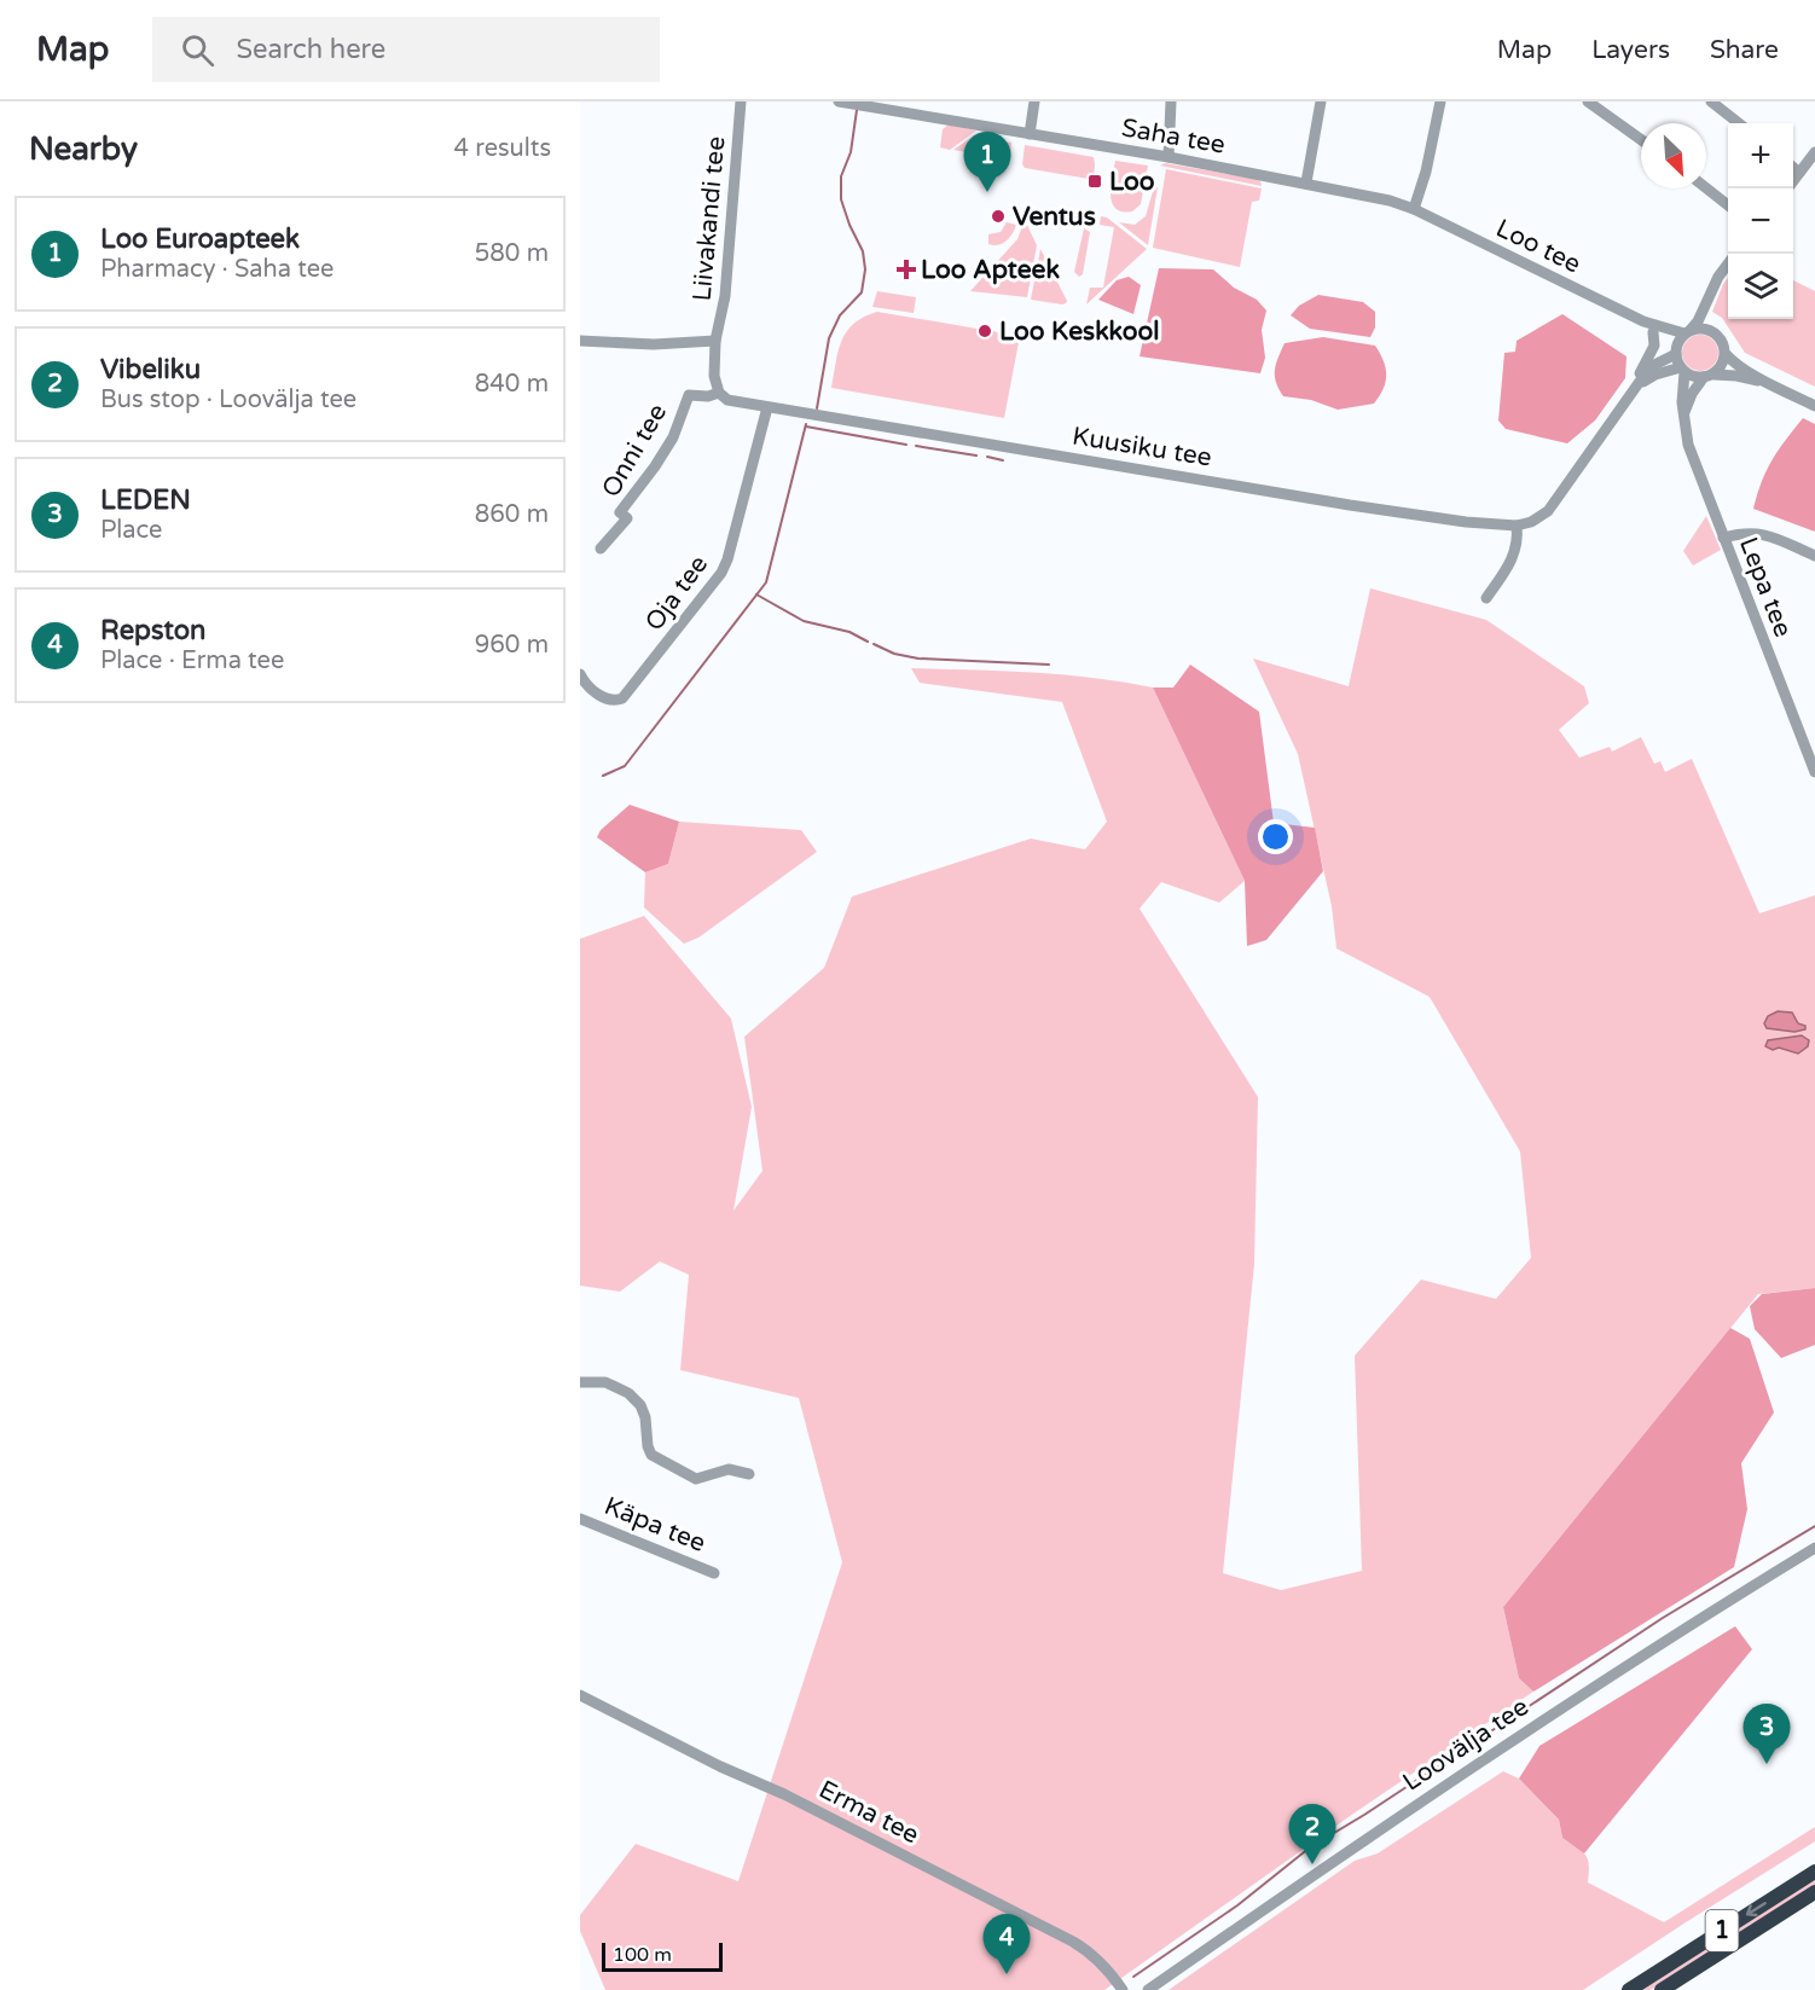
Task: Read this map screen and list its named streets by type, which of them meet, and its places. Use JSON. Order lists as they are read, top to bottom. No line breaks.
{"streets":{"highway":["1"],"street":["Saha tee","Liivakandi tee","Loo tee","Kuusiku tee","Onni tee","Lepa tee","Oja tee","Käpa tee","Loovälja tee","Erma tee"]},"crossings":[["Saha tee","Loo tee"],["Liivakandi tee","Kuusiku tee"],["Liivakandi tee","Onni tee"],["Loo tee","Lepa tee"],["Kuusiku tee","Onni tee"],["Kuusiku tee","Oja tee"]],"places":{"transit":["Loo"],"other":["Ventus","Loo Keskkool"],"health":["Loo Apteek"]},"scale_bar":"100 m","north":"bottom right","page":{"header":"Map","search":"Search here","nav":["Map","Layers","Share"],"heading":["Nearby","4 results"],"map_buttons":["+","−"],"pins":["1","3","2","4"],"list":[{"mark":"1","name":"Loo Euroapteek","note":"Pharmacy · Saha tee","value":"580 m"},{"mark":"2","name":"Vibeliku","note":"Bus stop · Loovälja tee","value":"840 m"},{"mark":"3","name":"LEDEN","note":"Place","value":"860 m"},{"mark":"4","name":"Repston","note":"Place · Erma tee","value":"960 m"}],"scale":"100 m"}}
